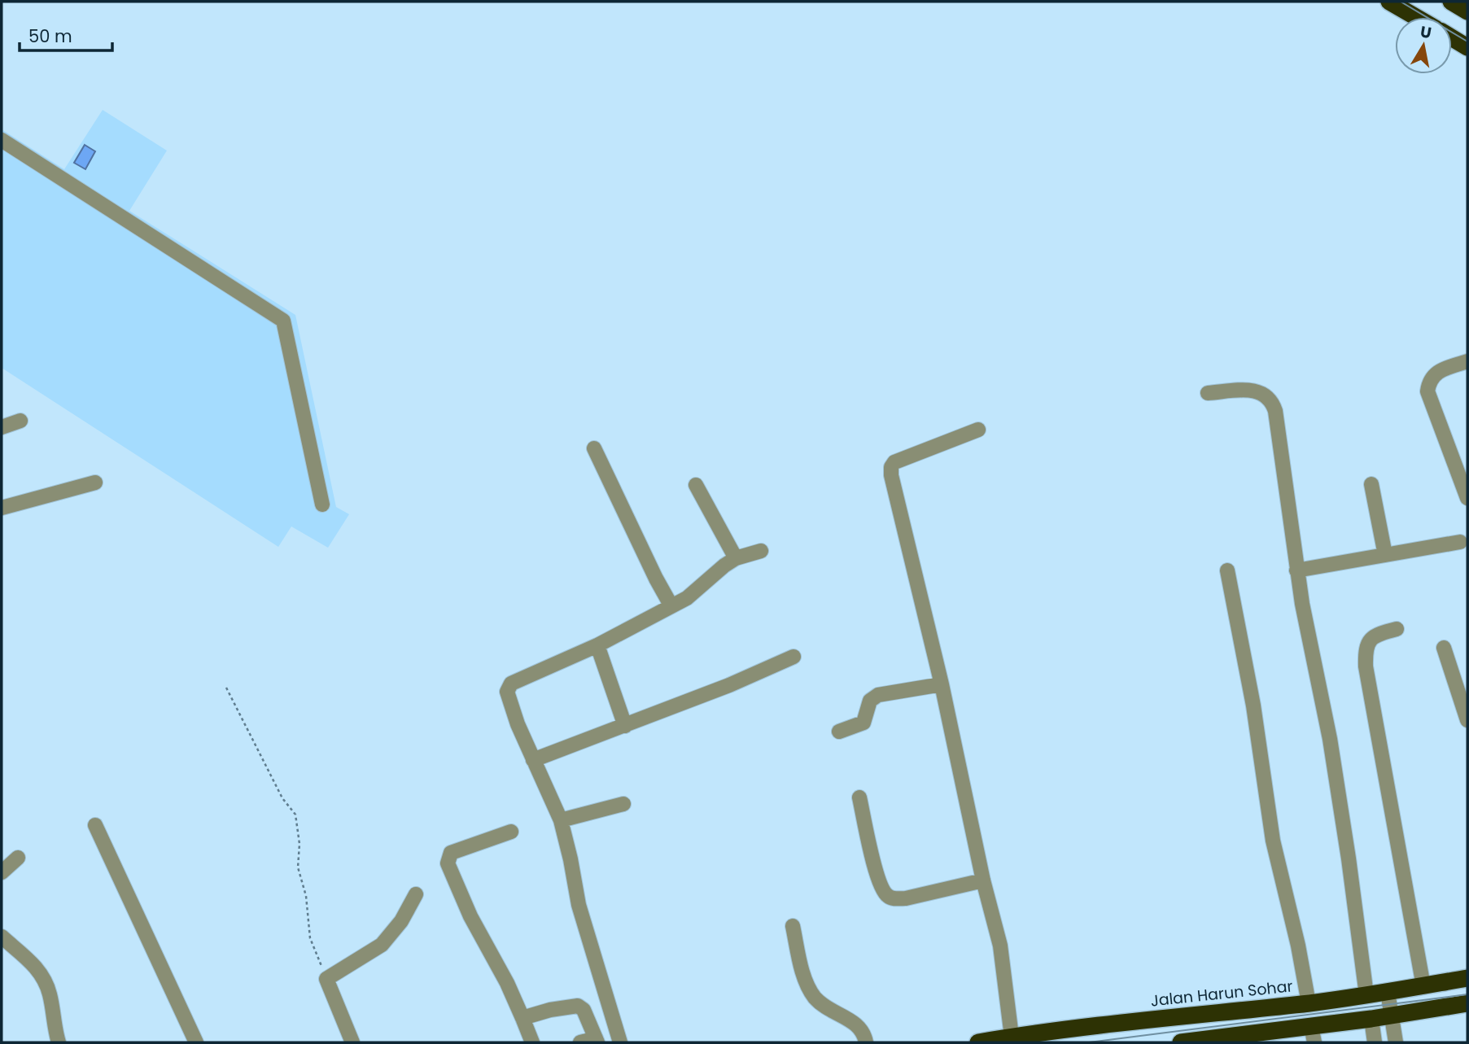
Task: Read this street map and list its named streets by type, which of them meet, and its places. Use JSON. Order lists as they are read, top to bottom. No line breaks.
{"streets":{"highway":["Jalan Harun Sohar"]},"scale_bar":"50 m","north":"top"}
